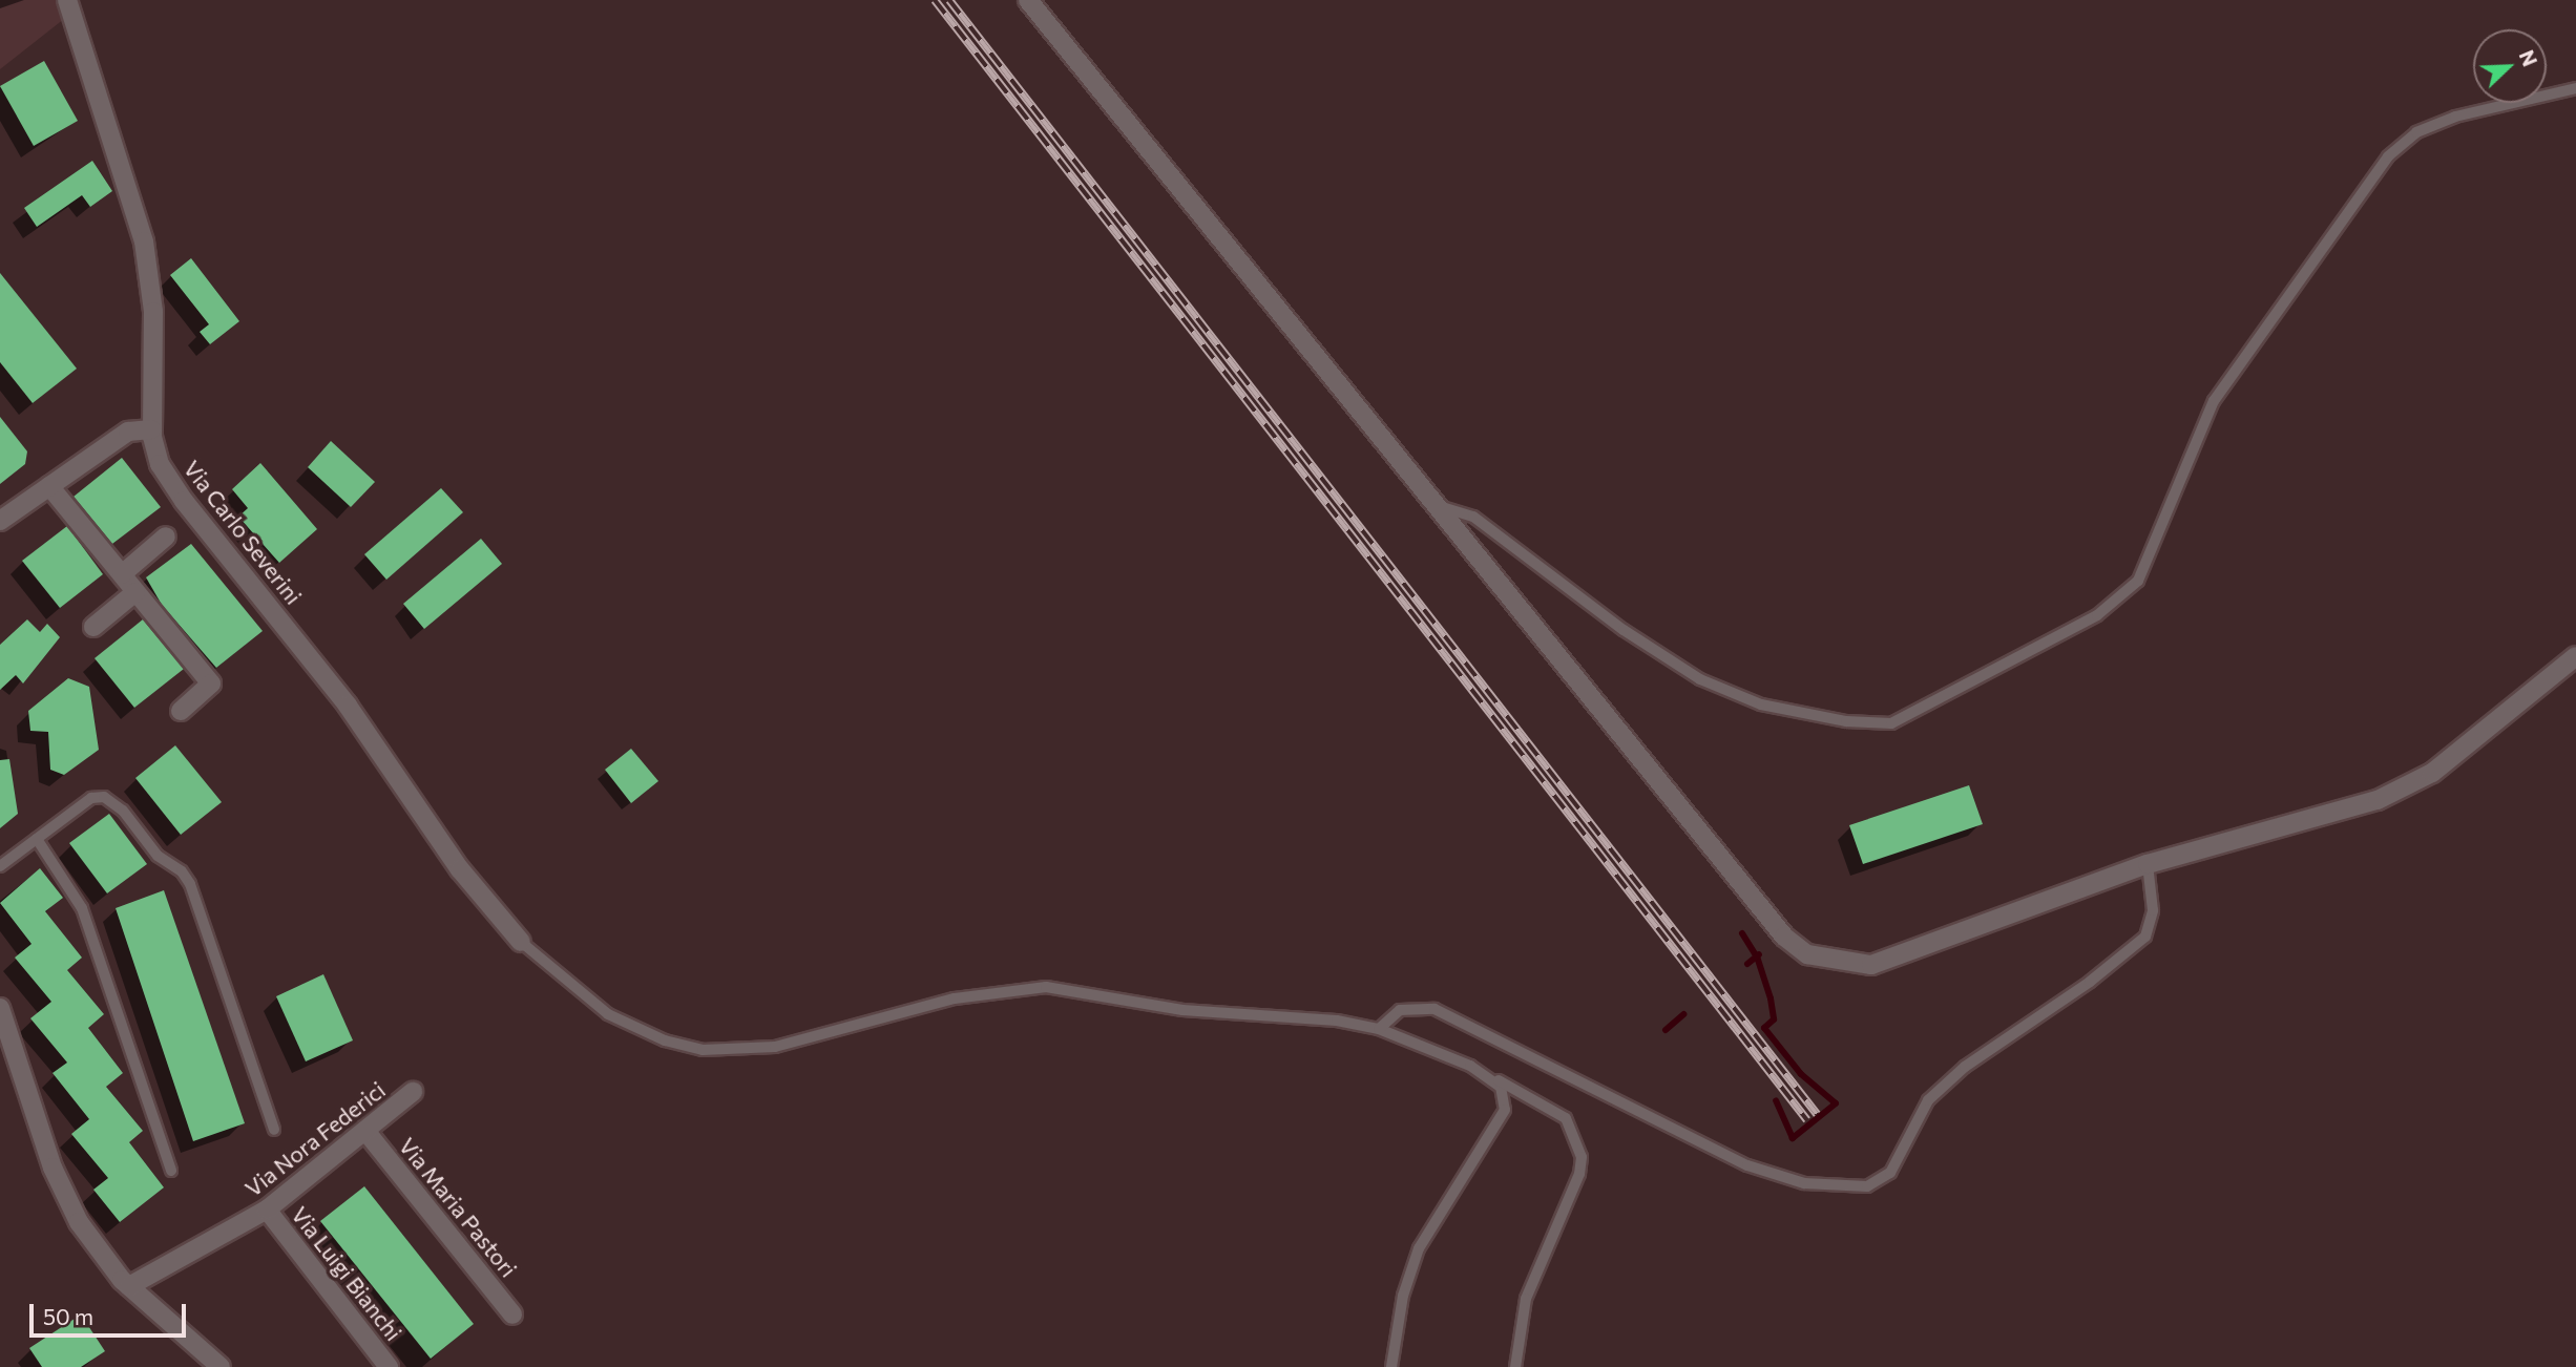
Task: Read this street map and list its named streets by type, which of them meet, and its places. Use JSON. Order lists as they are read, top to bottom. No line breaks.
{"streets":{"street":["Via Carlo Severini","Via Nora Federici","Via Maria Pastori","Via Luigi Bianchi"]},"crossings":[["Via Nora Federici","Via Maria Pastori"],["Via Nora Federici","Via Luigi Bianchi"]],"scale_bar":"50 m","north":"top right"}
